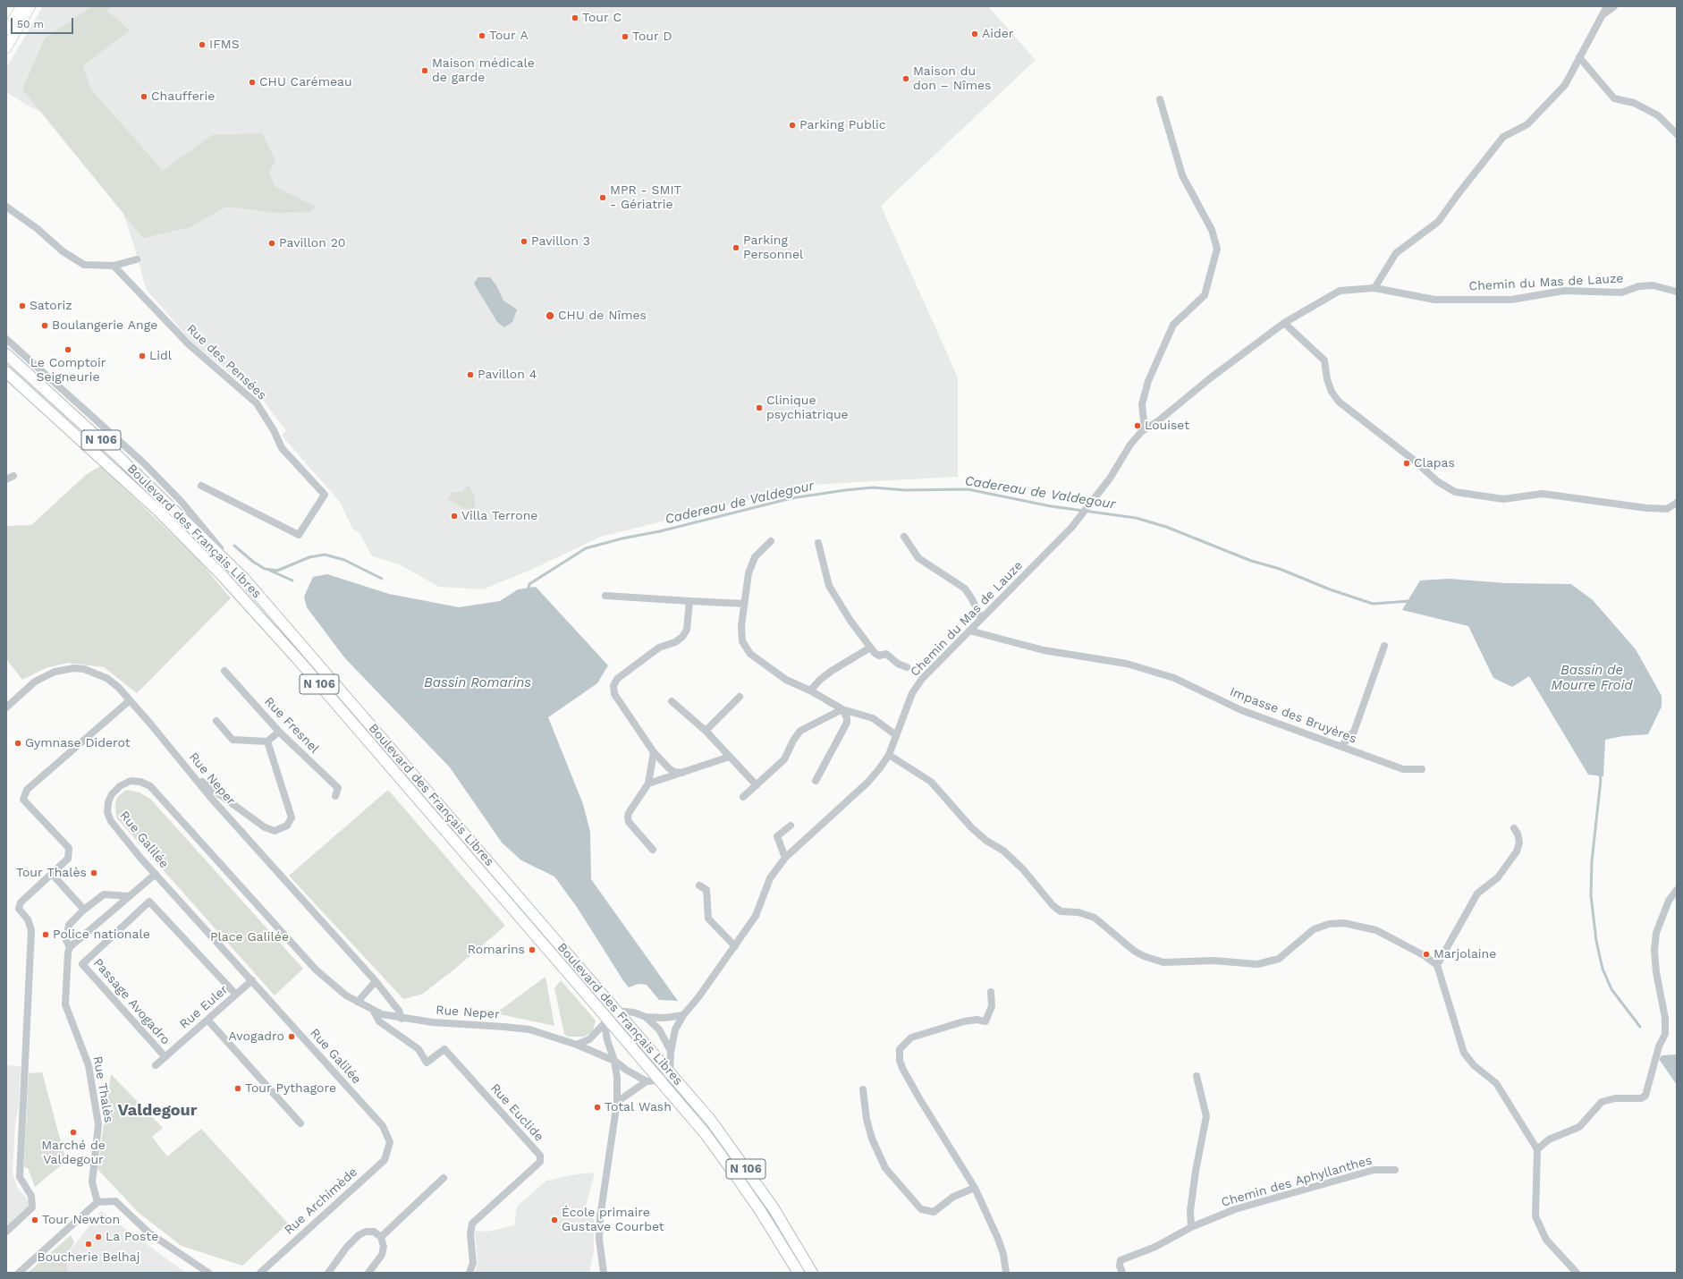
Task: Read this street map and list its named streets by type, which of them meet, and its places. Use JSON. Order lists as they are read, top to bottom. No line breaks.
{"streets":{"main road":["N 106","Boulevard des Français Libres"],"street":["Chemin du Mas de Lauze","Rue des Pensées","Impasse des Bruyères","Rue Fresnel","Rue Neper","Rue Galilée","Passage Avogadro","Rue Euler","Rue Thalès","Rue Euclide","Chemin des Aphyllanthes","Rue Archimède"]},"crossings":[["Chemin du Mas de Lauze","Boulevard des Français Libres"],["Chemin du Mas de Lauze","Impasse des Bruyères"],["Rue Neper","Rue Galilée"],["Rue Galilée","Rue Euler"],["Rue Galilée","Rue Euclide"],["Rue Galilée","Rue Archimède"],["Passage Avogadro","Rue Euler"]],"districts":["Valdegour"],"water":["Cadereau de Valdegour","Bassin de Mourre Froid","Bassin Romarins"],"parks":["Place Galilée"],"places":["Tour C","Aider","Tour A","Tour D","IFMS","Maison médicale de garde","Maison du don – Nîmes","CHU Carémeau","Chaufferie","Parking Public","MPR - SMIT - Gériatrie","Pavillon 3","Pavillon 20","Parking Personnel","Satoriz","CHU de Nîmes","Boulangerie Ange","Le Comptoir Seigneurie","Lidl","Pavillon 4","Clinique psychiatrique","Louiset","Clapas","Villa Terrone","Gymnase Diderot","Tour Thalès","Police nationale","Romarins","Marjolaine","Avogadro","Tour Pythagore","Total Wash","Marché de Valdegour","Tour Newton","École primaire Gustave Courbet","La Poste","Boucherie Belhaj"],"scale_bar":"50 m"}
